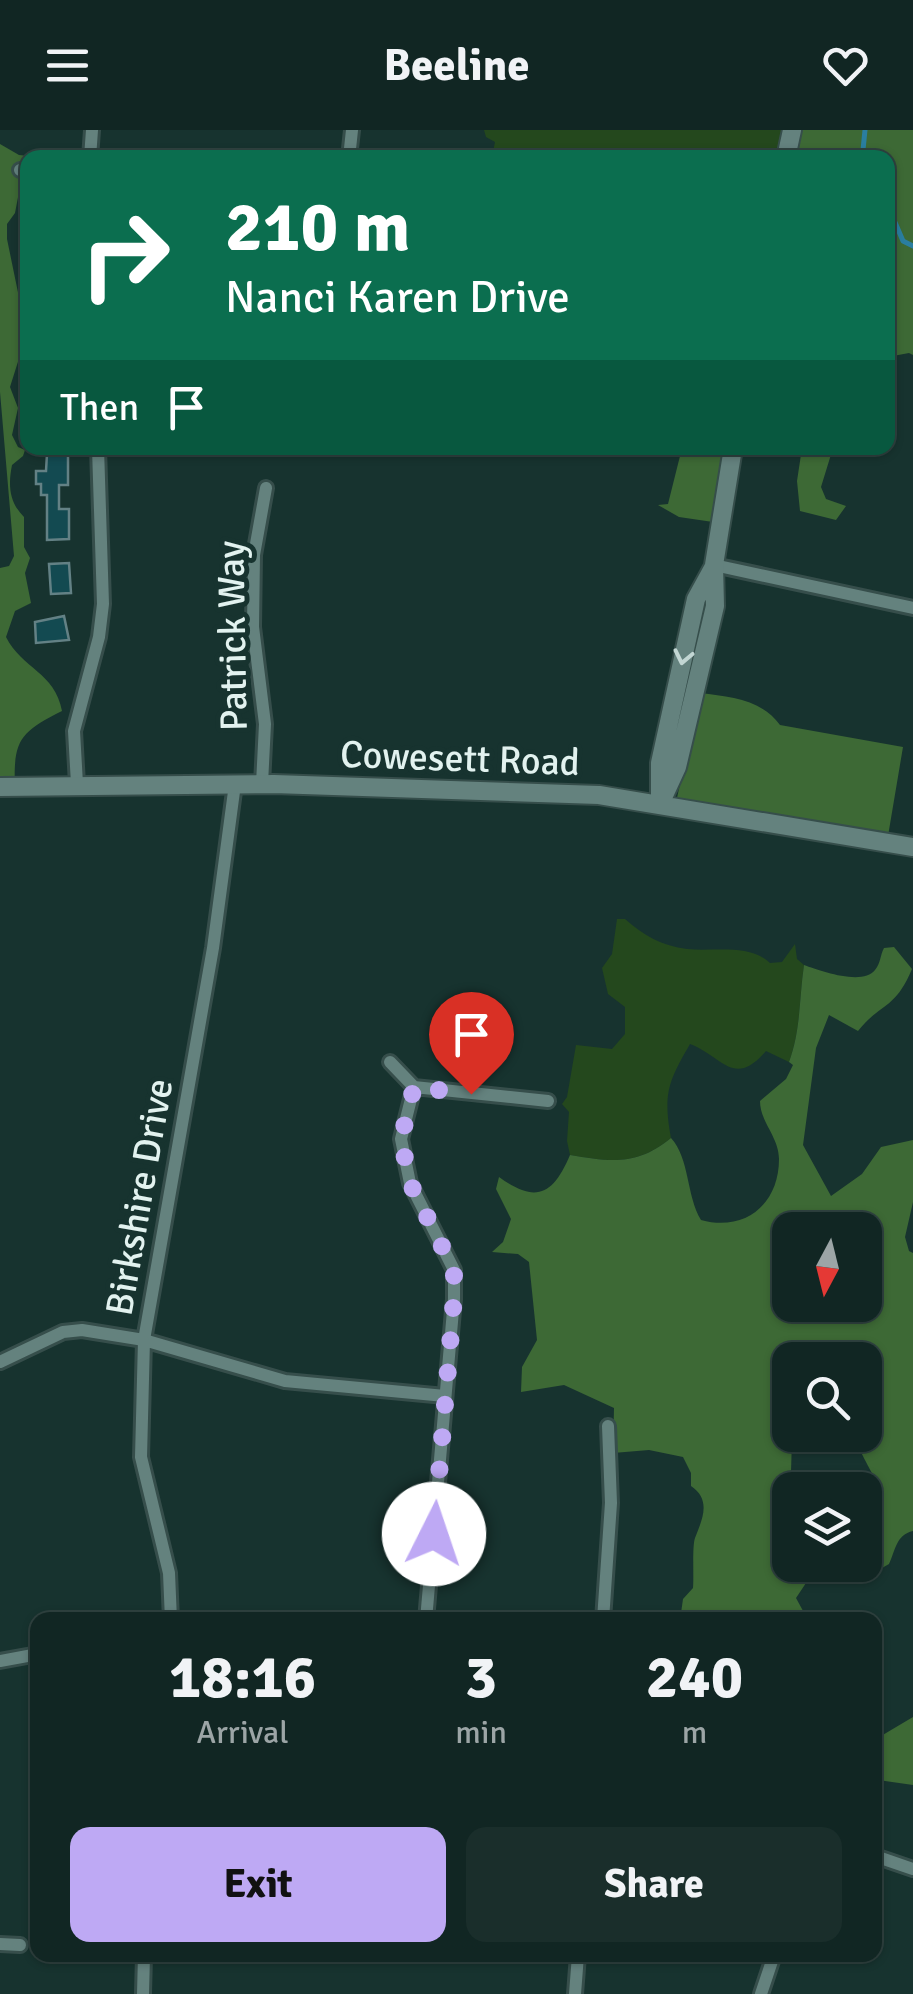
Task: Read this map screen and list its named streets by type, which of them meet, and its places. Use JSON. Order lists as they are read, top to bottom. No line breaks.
{"streets":{"main road":["Cowesett Road"],"street":["Patrick Way","Birkshire Drive"]},"crossings":[["Patrick Way","Cowesett Road"],["Cowesett Road","Birkshire Drive"]],"north":"bottom","page":{"header":"Beeline","turn":["210 m","Nanci Karen Drive"],"then":"Then","eta":["18:16","Arrival","3","min","240","m"],"buttons":["Exit","Share"]}}
